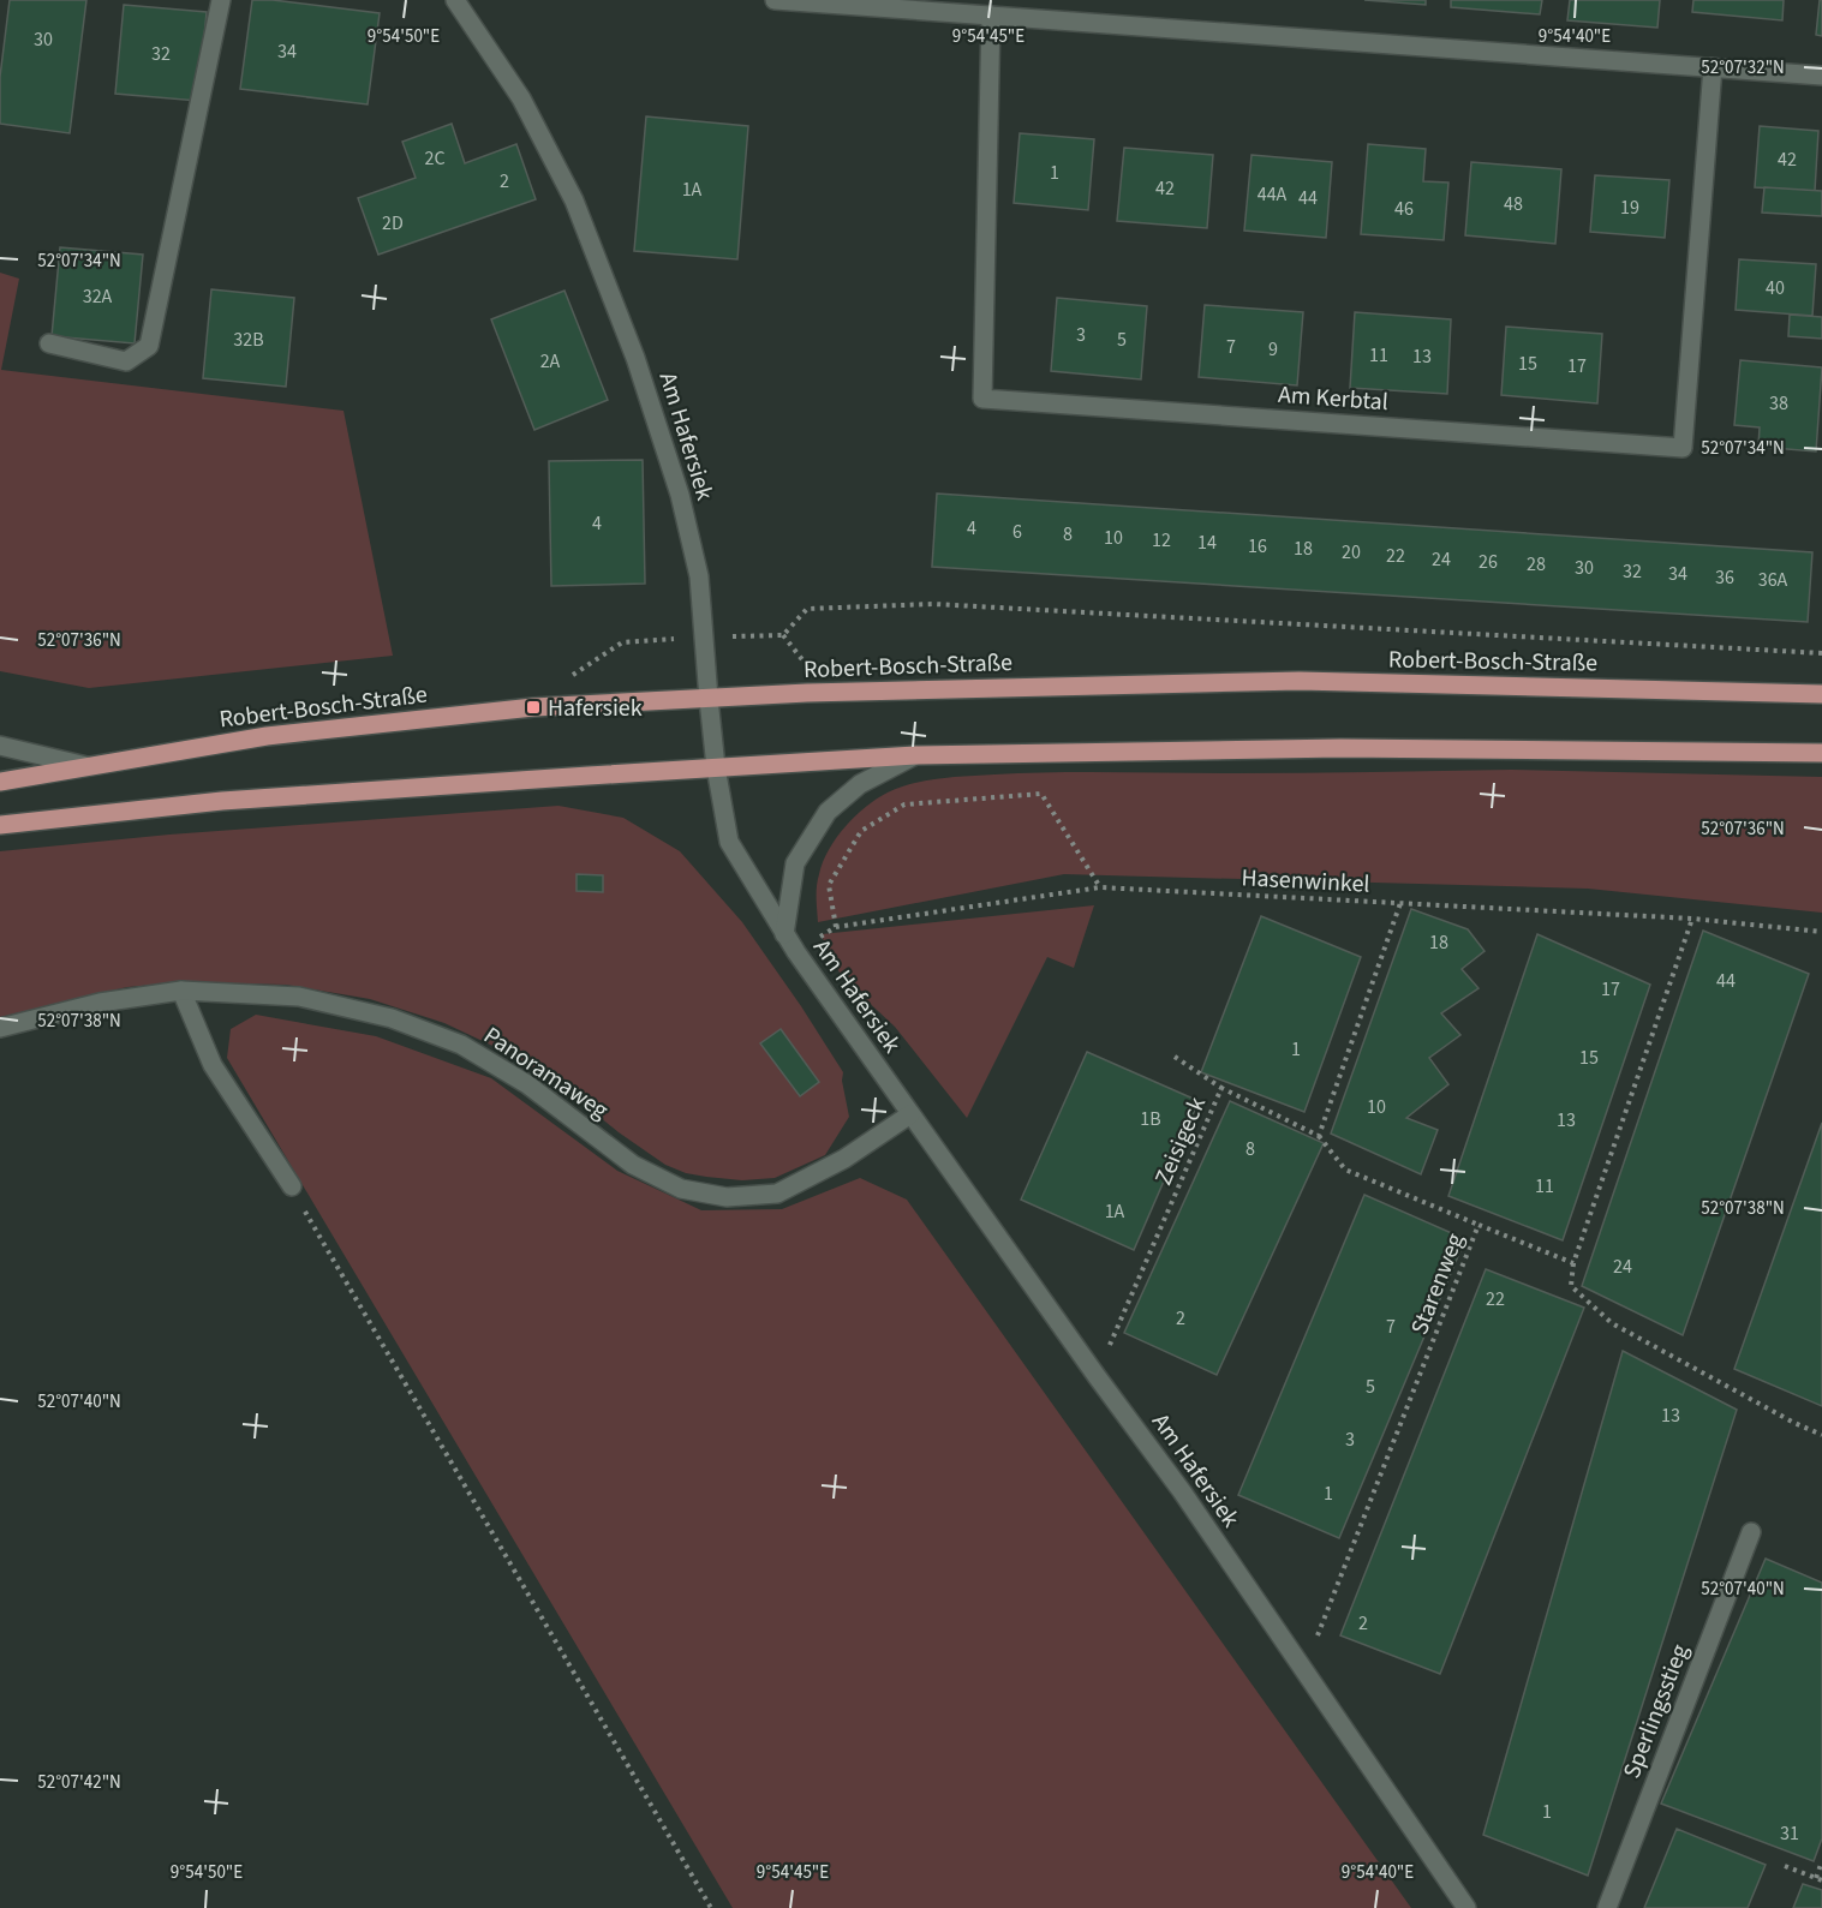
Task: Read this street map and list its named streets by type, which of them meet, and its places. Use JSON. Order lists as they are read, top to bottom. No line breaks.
{"streets":{"main road":["Robert-Bosch-Straße"],"street":["Am Kerbtal","Am Hafersiek","Panoramaweg","Sperlingsstieg"],"path":["Hasenwinkel","Zeisigeck","Starenweg"]},"crossings":[["Am Hafersiek","Robert-Bosch-Straße"],["Am Hafersiek","Hasenwinkel"],["Am Hafersiek","Panoramaweg"],["Am Hafersiek","Zeisigeck"],["Am Hafersiek","Starenweg"]],"places":{"transit":["Hafersiek"]},"house_numbers":["30","34","32","2C","42","1","2","42","1A","44A","44","48","19","46","2D","40","32A","3","32B","5","7","9","11","13","2A","15","17","38","4","4","6","8","10","12","14","16","18","20","22","24","26","28","30","32","34","36","36A","18","44","17","1","15","10","1B","13","8","11","1A","24","22","2","7","5","13","3","1","2","1","31"],"coordinates":["9°54'50\"E","9°54'45\"E","9°54'40\"E","52°07'32\"N","52°07'34\"N","52°07'36\"N","52°07'38\"N","52°07'40\"N","52°07'42\"N"]}
